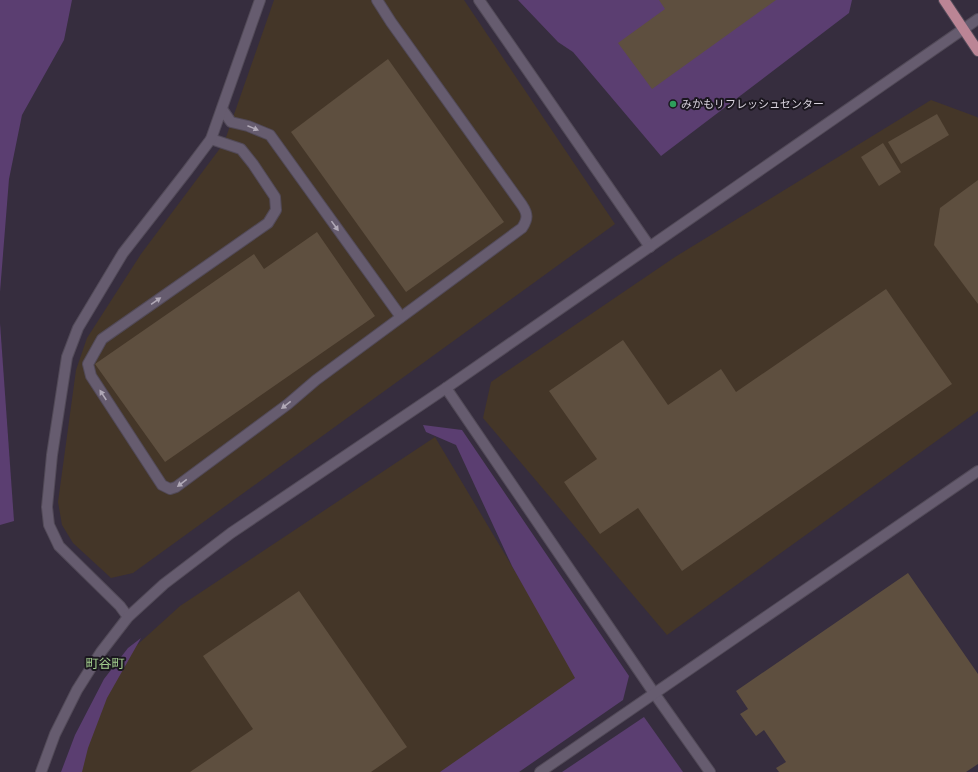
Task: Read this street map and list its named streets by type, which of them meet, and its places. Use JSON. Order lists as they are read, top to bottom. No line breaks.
{"districts":["町谷町"],"places":["みかもリフレッシュセンター"]}
